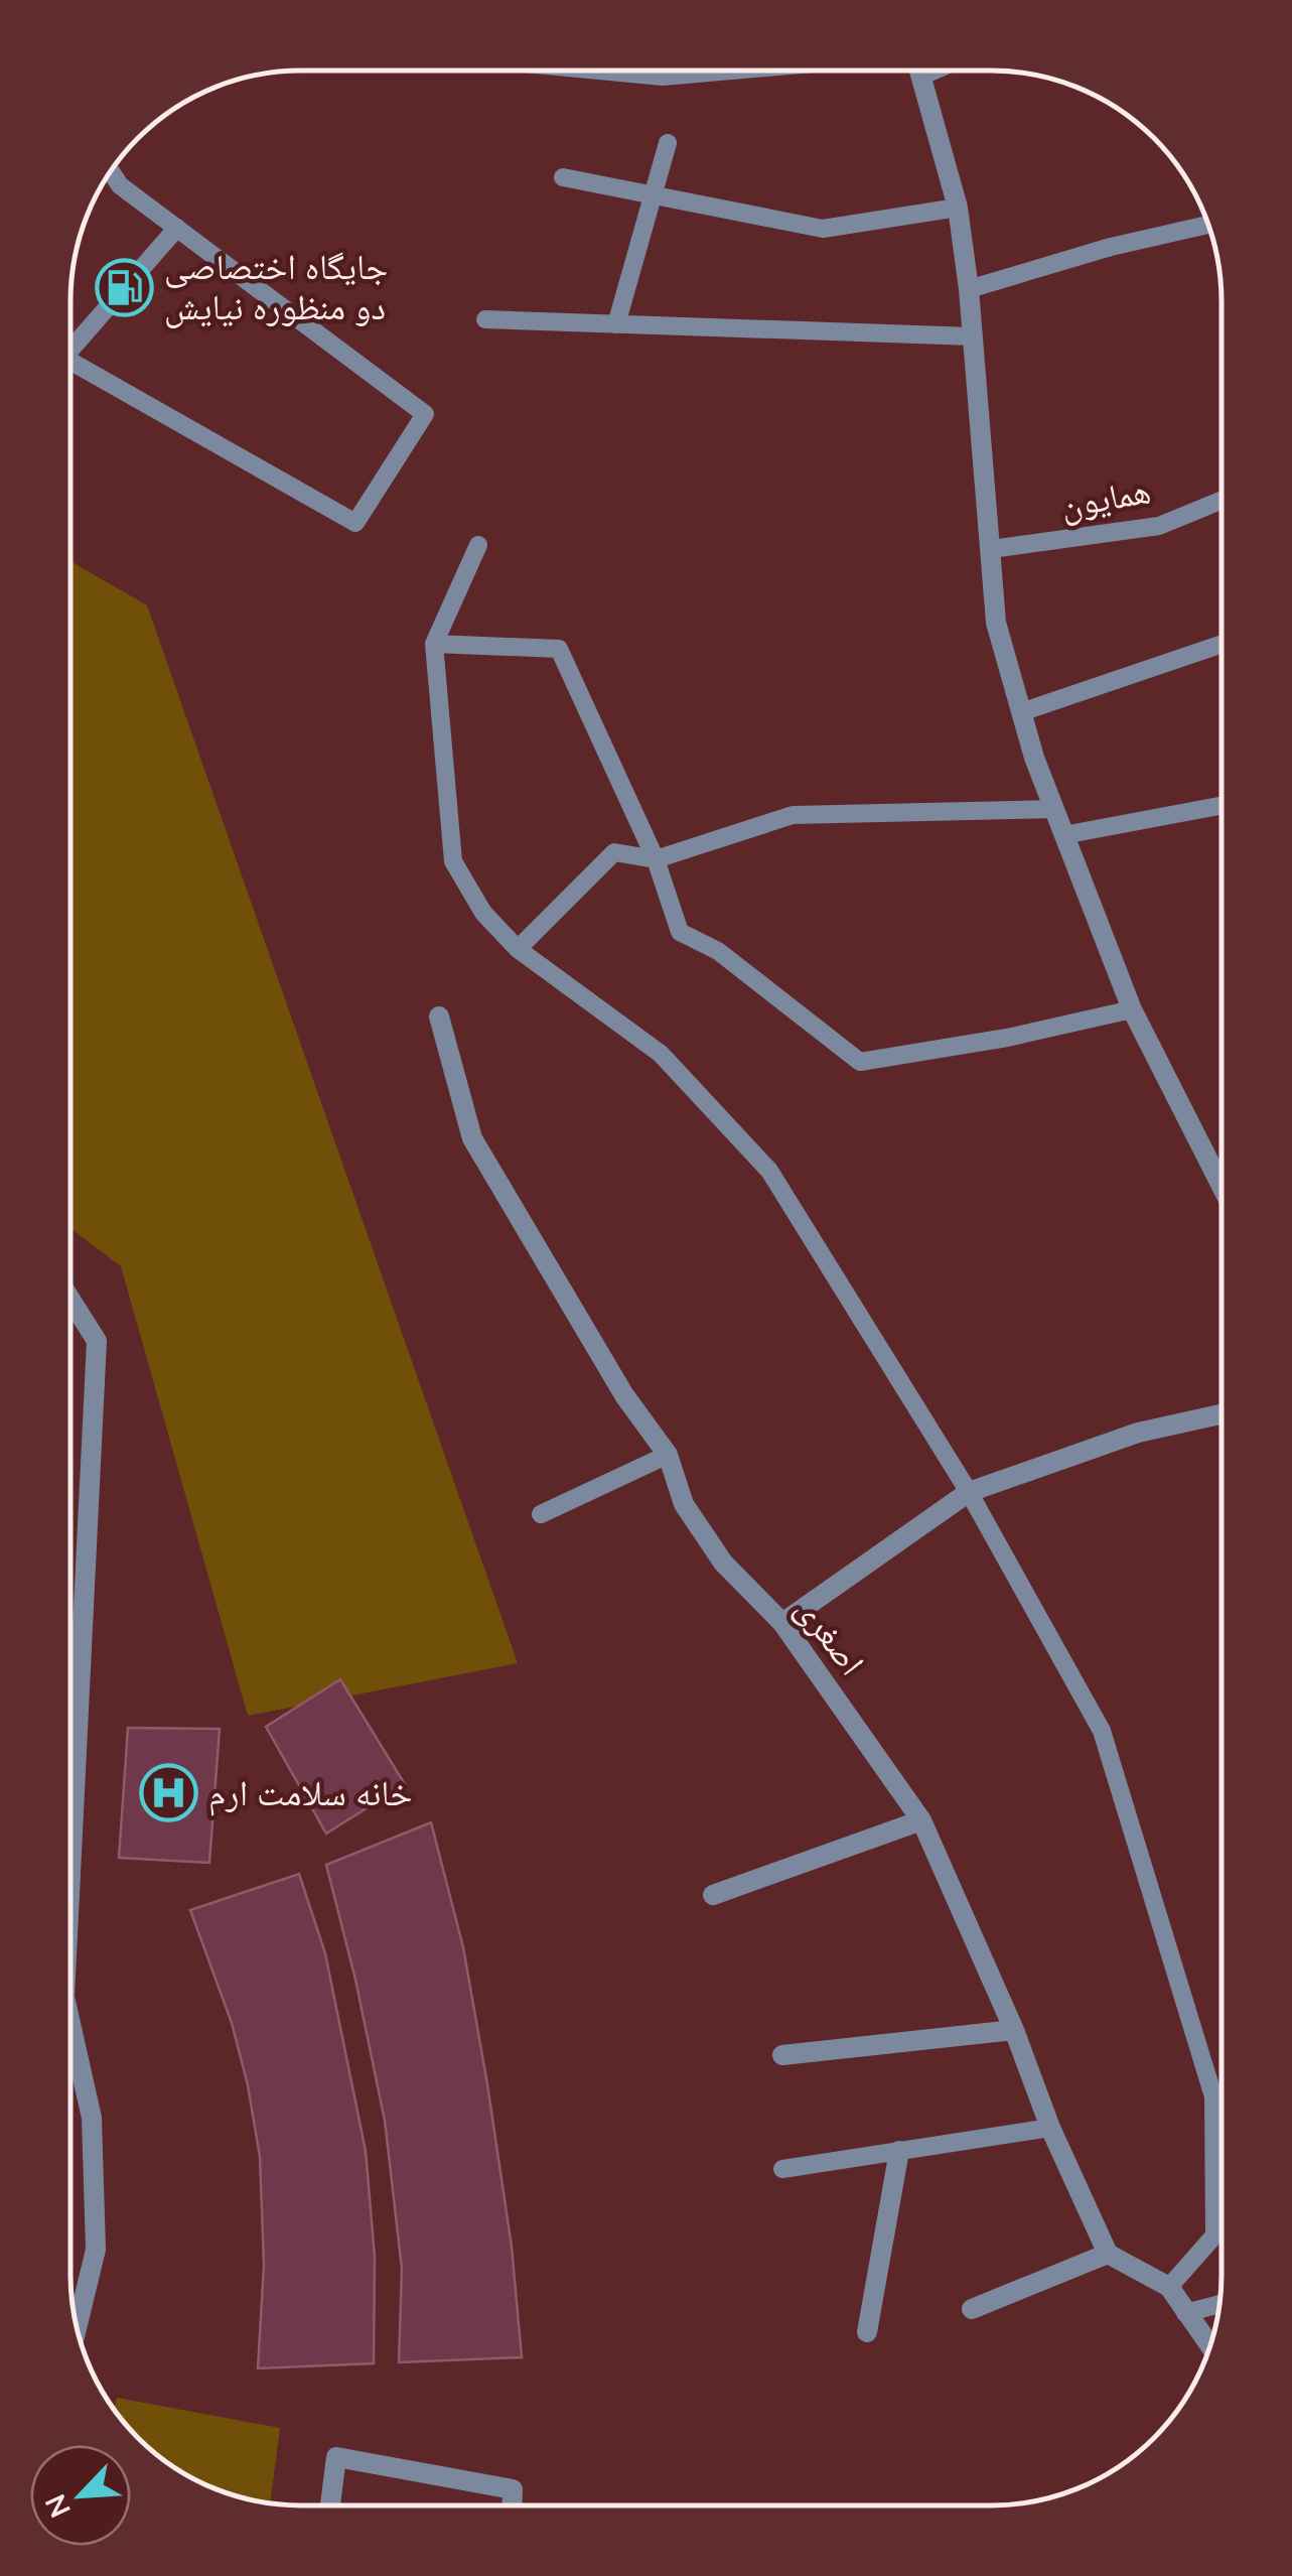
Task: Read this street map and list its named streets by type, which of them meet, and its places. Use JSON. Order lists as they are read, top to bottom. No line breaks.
{"streets":{"street":["اصغری"],"lane":["همایون"]},"places":{"fuel station":["جایگاه اختصاصی دو منظوره نیایش"],"hospital":["خانه سلامت ارم"]},"north":"bottom left"}
